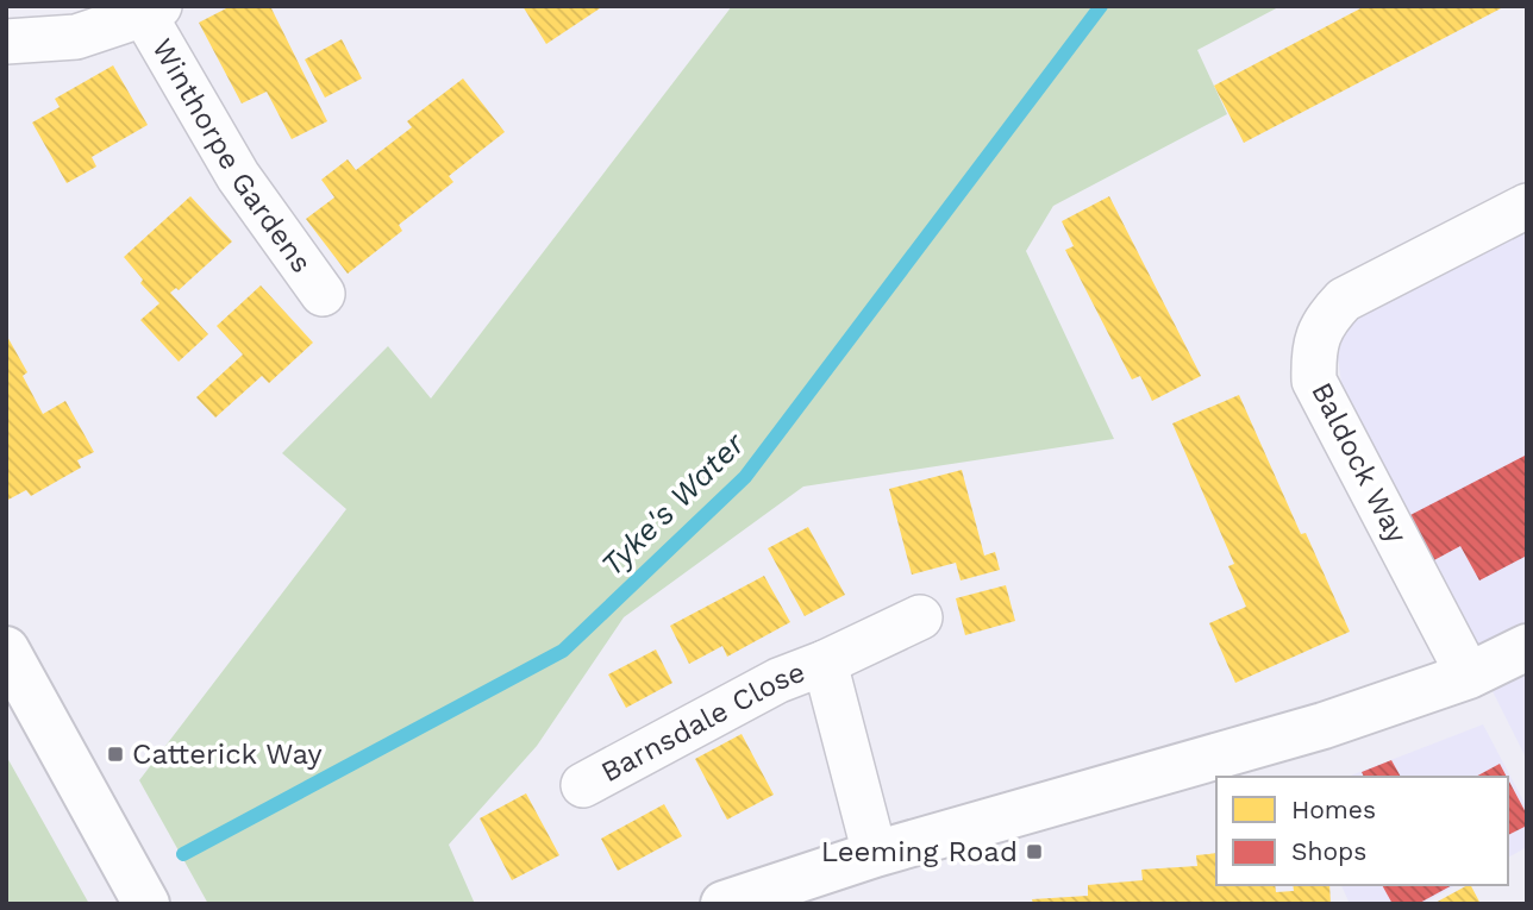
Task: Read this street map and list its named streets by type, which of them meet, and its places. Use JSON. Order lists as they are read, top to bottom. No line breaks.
{"streets":{"street":["Winthorpe Gardens","Baldock Way","Barnsdale Close"]},"water":["Tyke's Water"],"places":{"transit":["Catterick Way","Leeming Road"]},"legend":["Homes","Shops"]}
